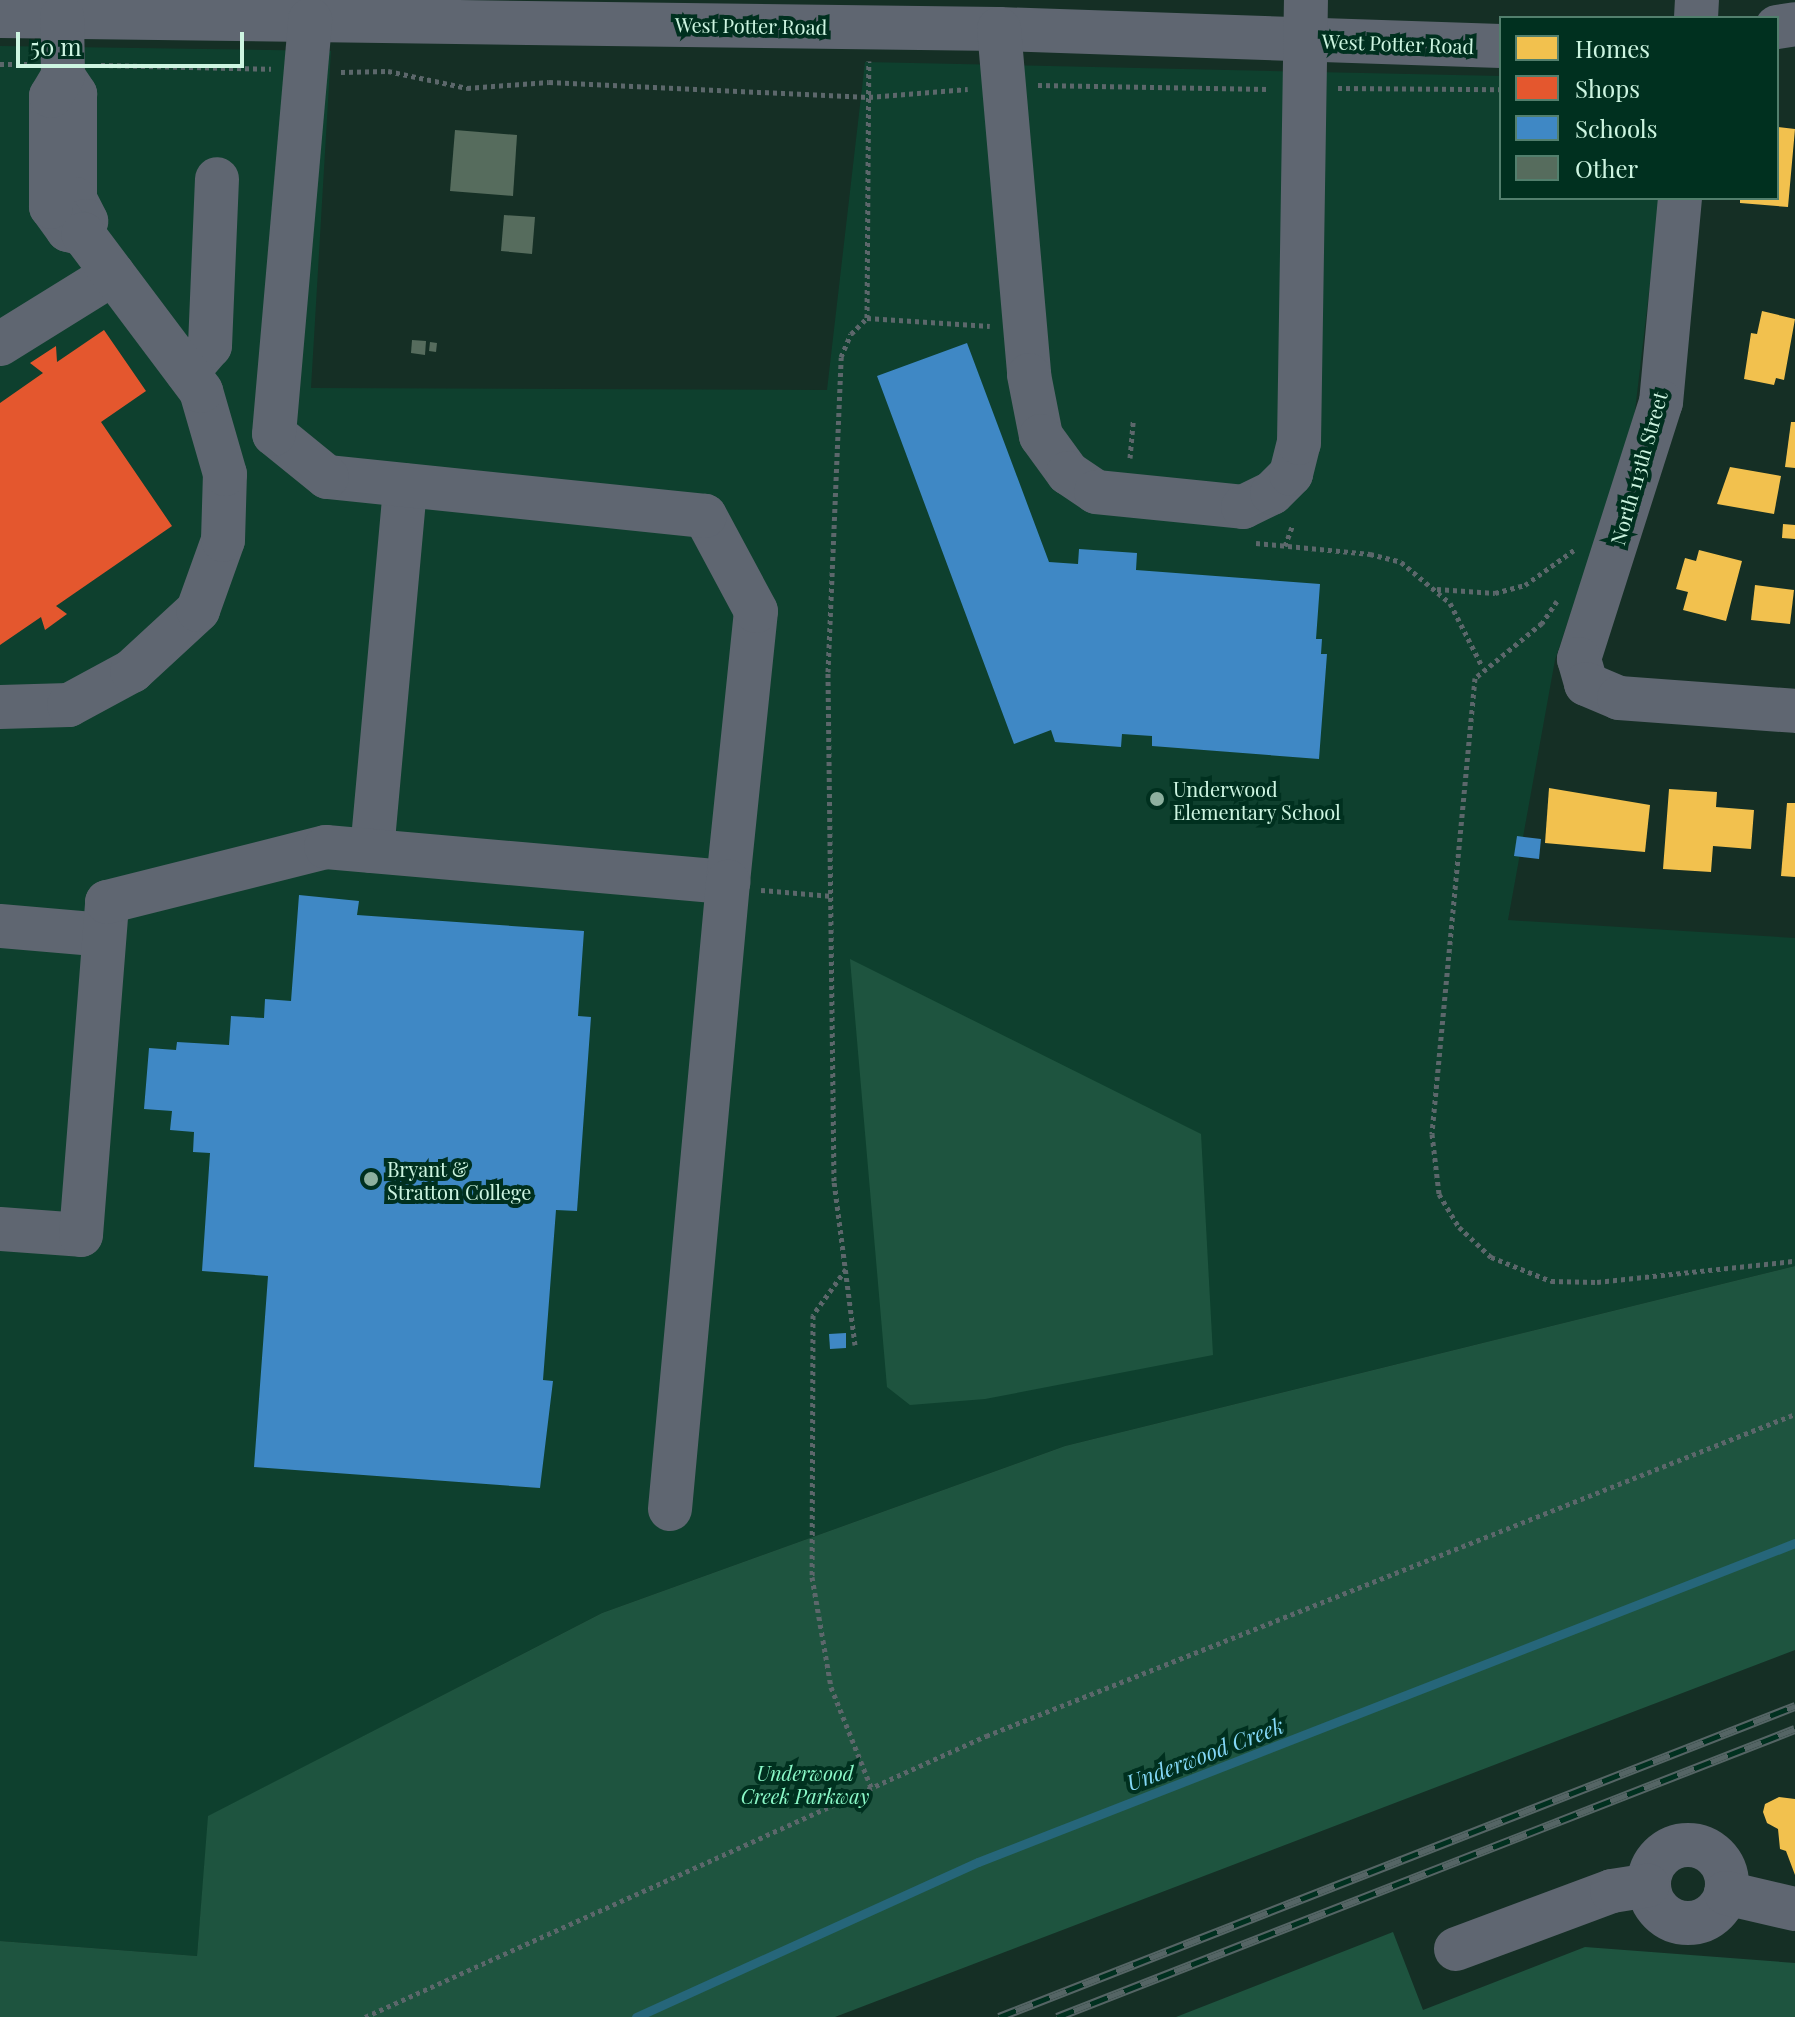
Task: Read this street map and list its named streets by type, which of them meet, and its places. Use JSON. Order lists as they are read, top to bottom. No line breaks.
{"streets":{"street":["West Potter Road","North 113th Street"]},"water":["Underwood Creek"],"parks":["Underwood Creek Parkway"],"places":["Underwood Elementary School","Bryant & Stratton College"],"legend":["Homes","Shops","Schools","Other"],"scale_bar":"50 m"}
